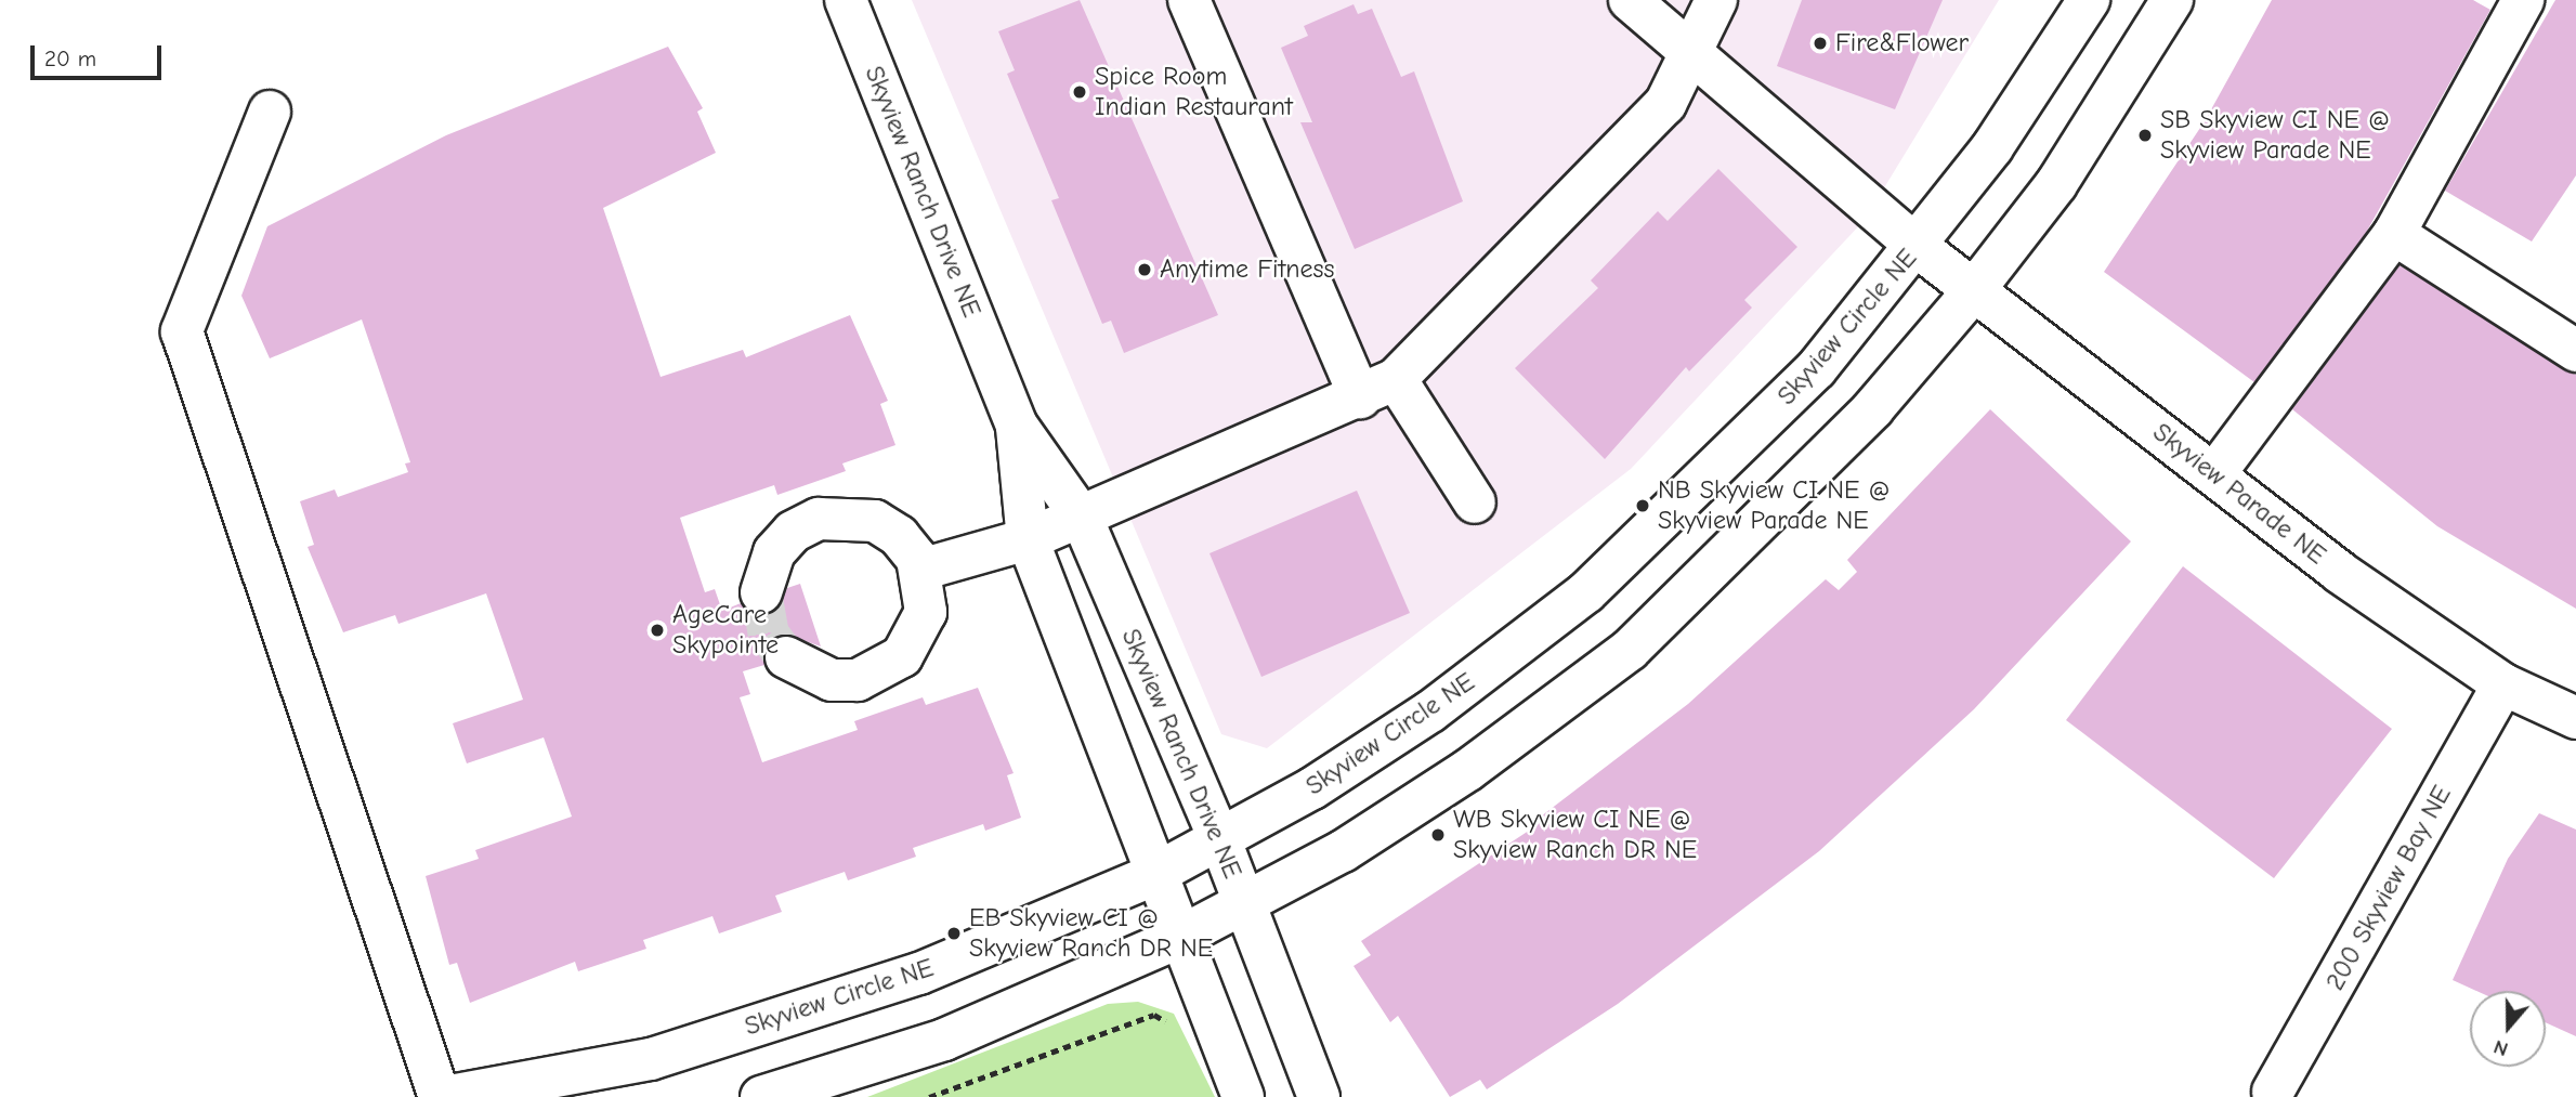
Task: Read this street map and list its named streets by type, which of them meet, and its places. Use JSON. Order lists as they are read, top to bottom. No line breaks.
{"streets":{"street":["Skyview Ranch Drive NE","Skyview Circle NE","Skyview Parade NE","200 Skyview Bay NE"]},"crossings":[["Skyview Ranch Drive NE","Skyview Circle NE"],["Skyview Circle NE","Skyview Parade NE"],["Skyview Parade NE","200 Skyview Bay NE"]],"places":["Fire&Flower","Spice Room Indian Restaurant","SB Skyview CI NE @ Skyview Parade NE","Anytime Fitness","NB Skyview CI NE @ Skyview Parade NE","AgeCare Skypointe","WB Skyview CI NE @ Skyview Ranch DR NE","EB Skyview CI @ Skyview Ranch DR NE"],"scale_bar":"20 m","north":"bottom"}
